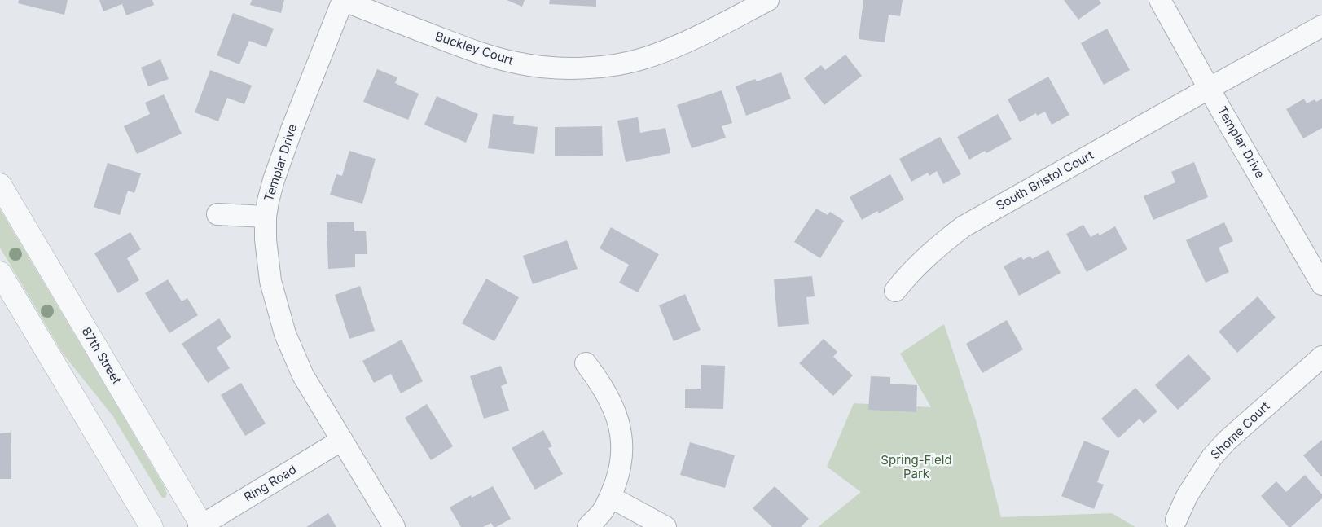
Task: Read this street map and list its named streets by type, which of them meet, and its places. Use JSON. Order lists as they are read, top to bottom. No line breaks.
{"streets":{"street":["Buckley Court","Templar Drive","South Bristol Court","87th Street","Shome Court","Ring Road"]},"crossings":[["Buckley Court","Templar Drive"],["Templar Drive","South Bristol Court"],["Templar Drive","Ring Road"],["87th Street","Ring Road"]],"parks":["Spring-Field Park"]}
